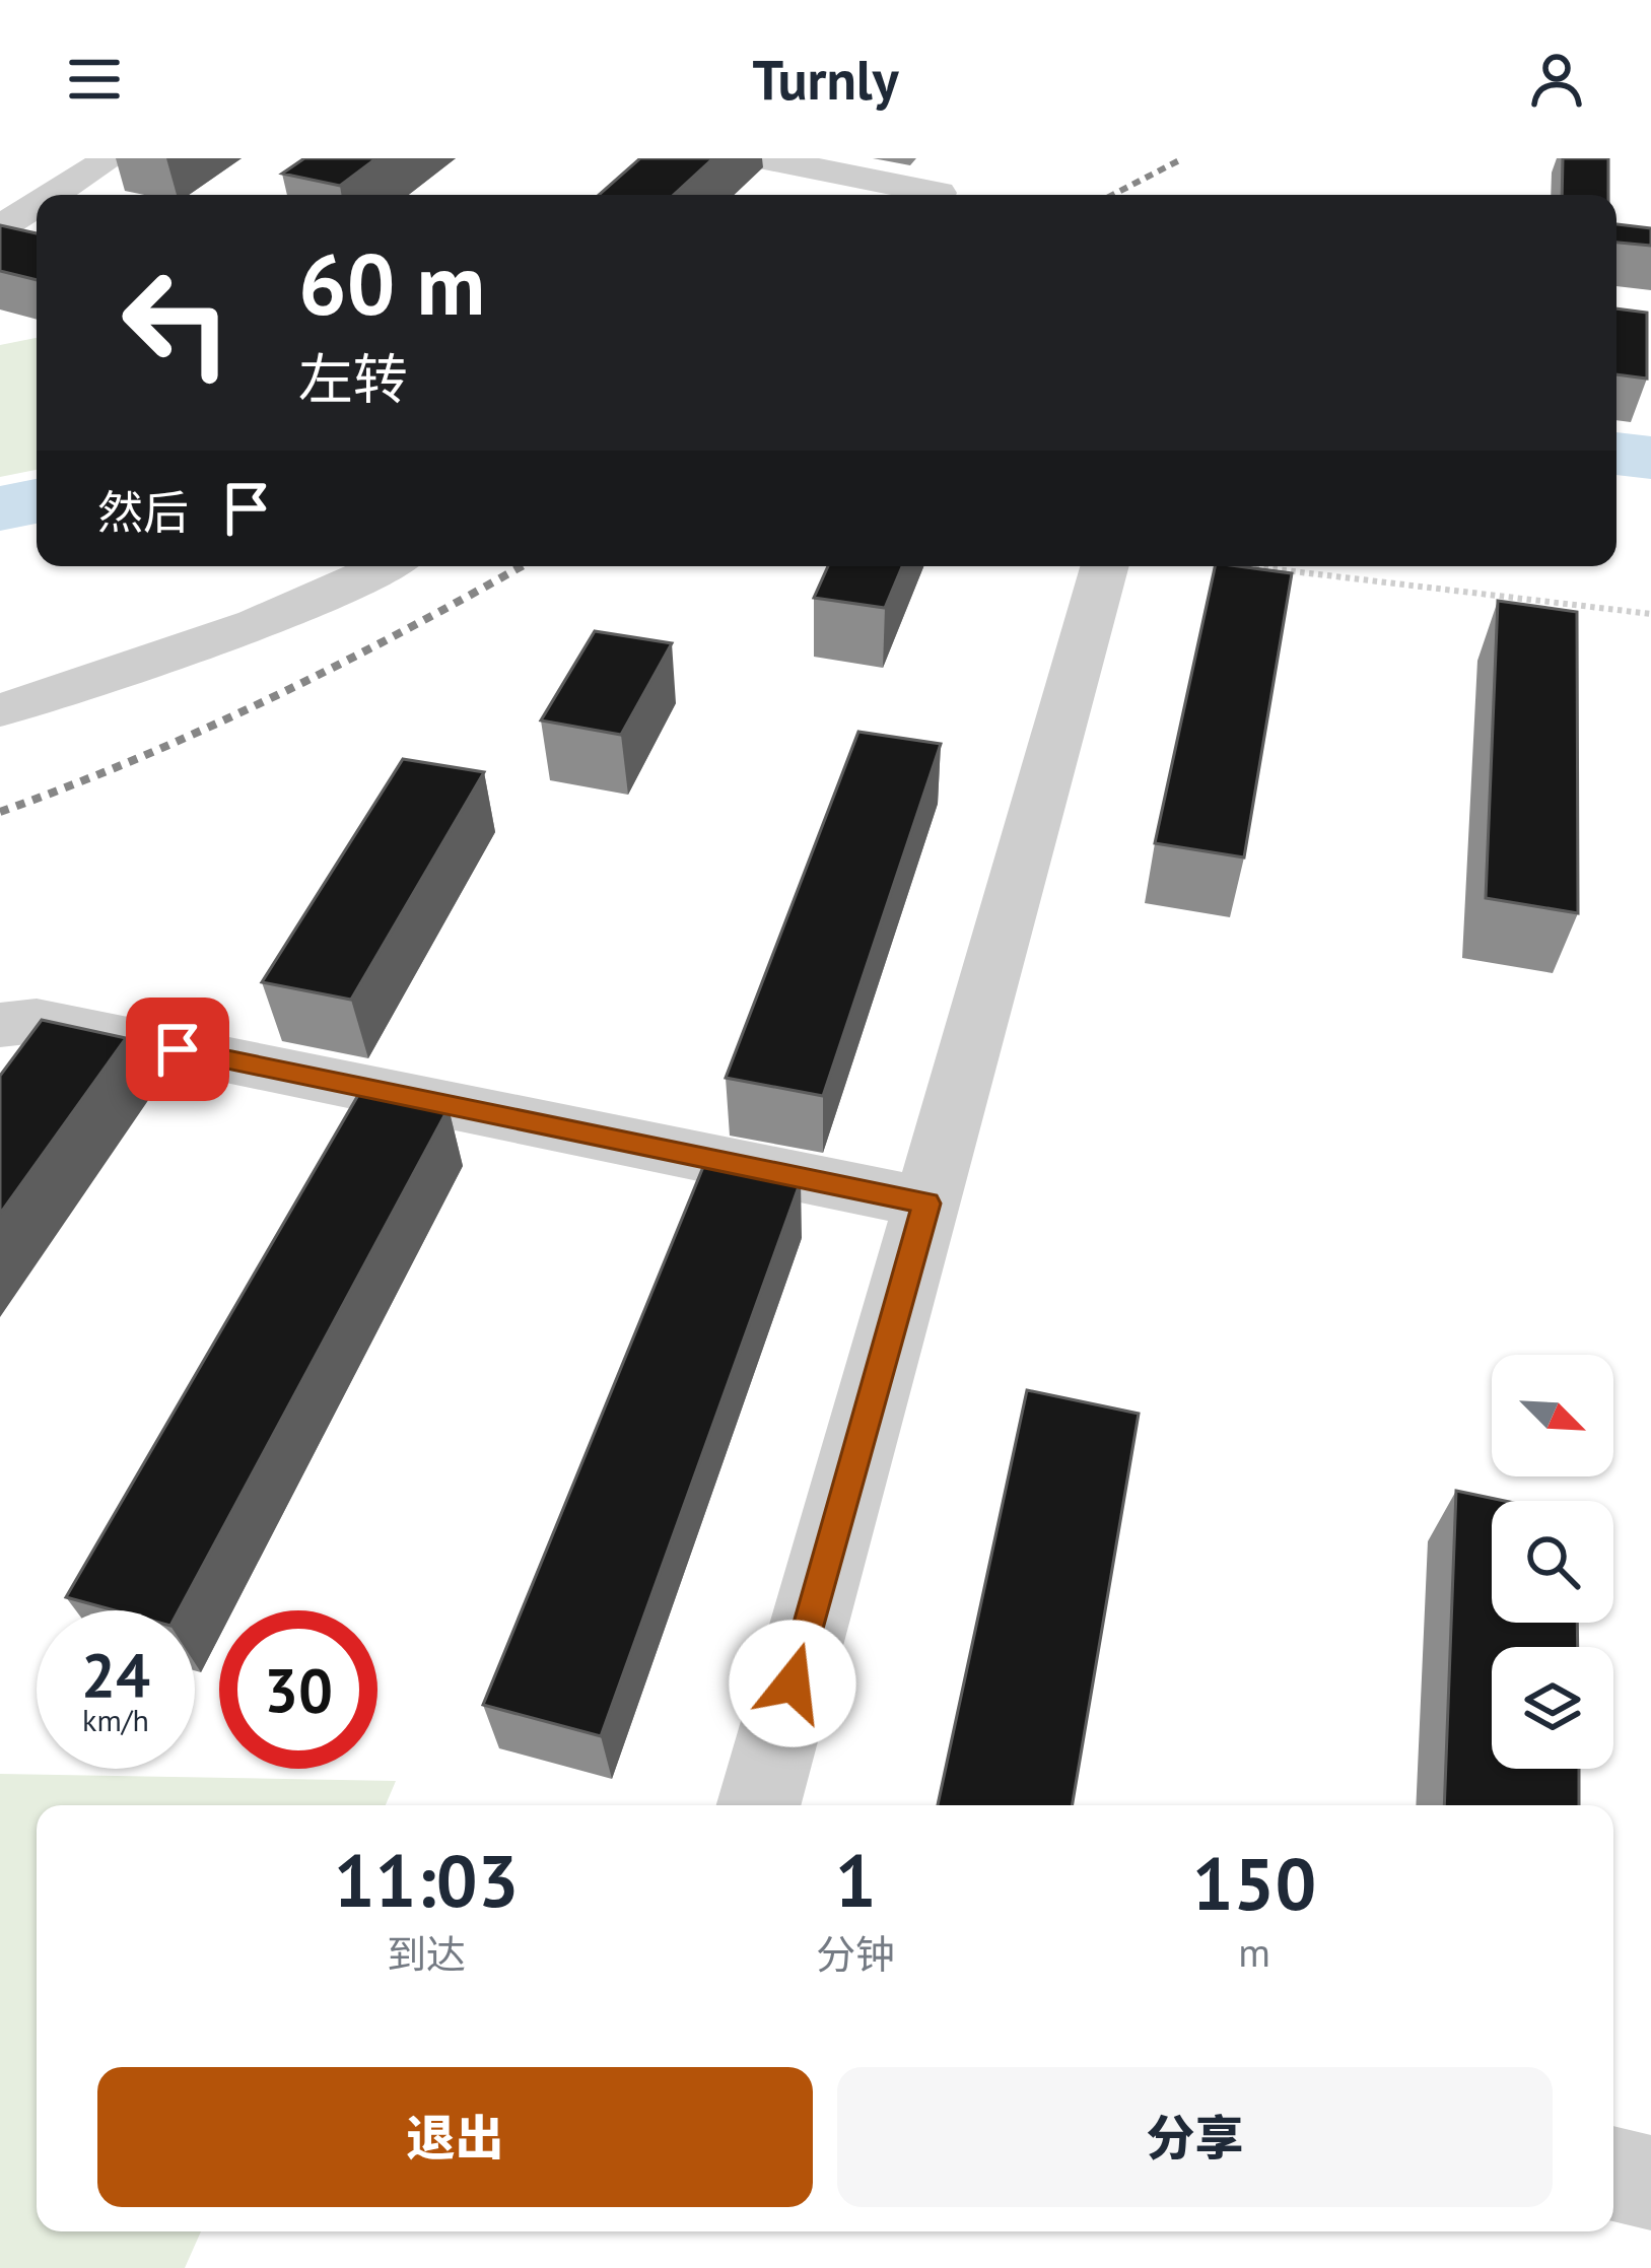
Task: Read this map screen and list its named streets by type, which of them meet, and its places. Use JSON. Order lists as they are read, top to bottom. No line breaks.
{"north":"bottom right","page":{"header":"Turnly","turn":["60 m","左转"],"then":"然后","speed":"24 km/h","limit":"30","eta":["11:03","到达","1","分钟","150","m"],"buttons":["退出","分享"]}}
